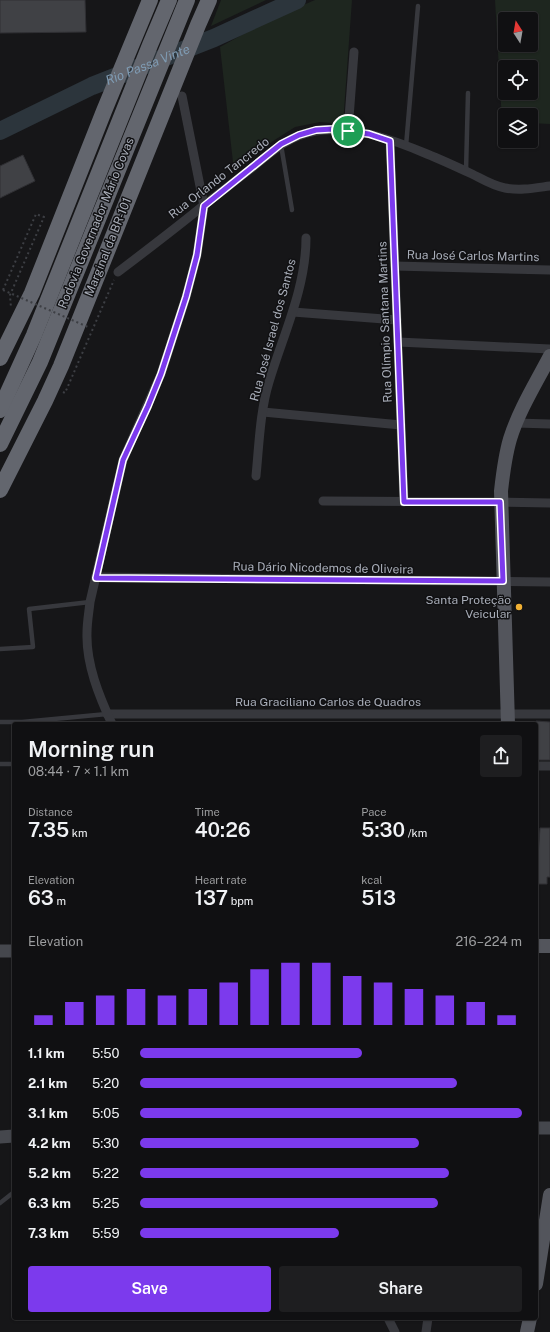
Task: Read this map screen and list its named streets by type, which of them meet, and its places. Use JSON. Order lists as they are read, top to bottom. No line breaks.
{"streets":{"highway":["Rodovia Governador Mário Covas","Marginal da BR-101"],"street":["Rua Orlando Tancredo","Rua José Carlos Martins","Rua Olímpio Santana Martins","Rua José Israel dos Santos","Rua Dário Nicodemos de Oliveira","Rua Graciliano Carlos de Quadros"]},"crossings":[["Rua Orlando Tancredo","Rua Olímpio Santana Martins"],["Rua José Carlos Martins","Rua Olímpio Santana Martins"]],"water":["Rio Passa Vinte"],"places":["Santa Proteção Veicular"],"north":"top","page":{"heading":["Morning run","08:44 · 7 × 1.1 km"],"stats":[["Distance","7.35 km"],["Time","40:26"],["Pace","5:30 /km"],["Elevation","63 m"],["Heart rate","137 bpm"],["kcal","513"]],"chart":["Elevation","216–224 m"],"list":[{"name":"1.1 km","note":"5:50"},{"name":"2.1 km","note":"5:20"},{"name":"3.1 km","note":"5:05"},{"name":"4.2 km","note":"5:30"},{"name":"5.2 km","note":"5:22"},{"name":"6.3 km","note":"5:25"},{"name":"7.3 km","note":"5:59"}],"buttons":["Save","Share"]}}
